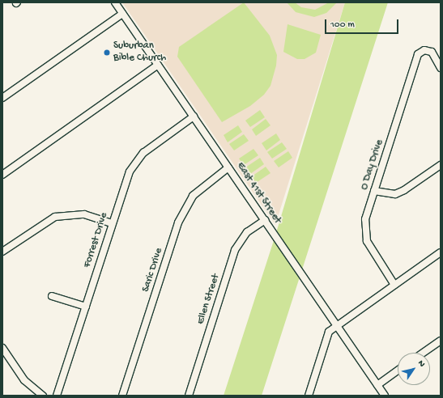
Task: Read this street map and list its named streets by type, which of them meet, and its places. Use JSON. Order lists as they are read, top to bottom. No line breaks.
{"streets":{"street":["O Day Drive","East 41st Street","Forrest Drive","Saric Drive","Ellen Street"]},"crossings":[["East 41st Street","Forrest Drive"],["East 41st Street","Saric Drive"],["East 41st Street","Ellen Street"]],"places":["Suburban Bible Church"],"scale_bar":"100 m","north":"top right"}
